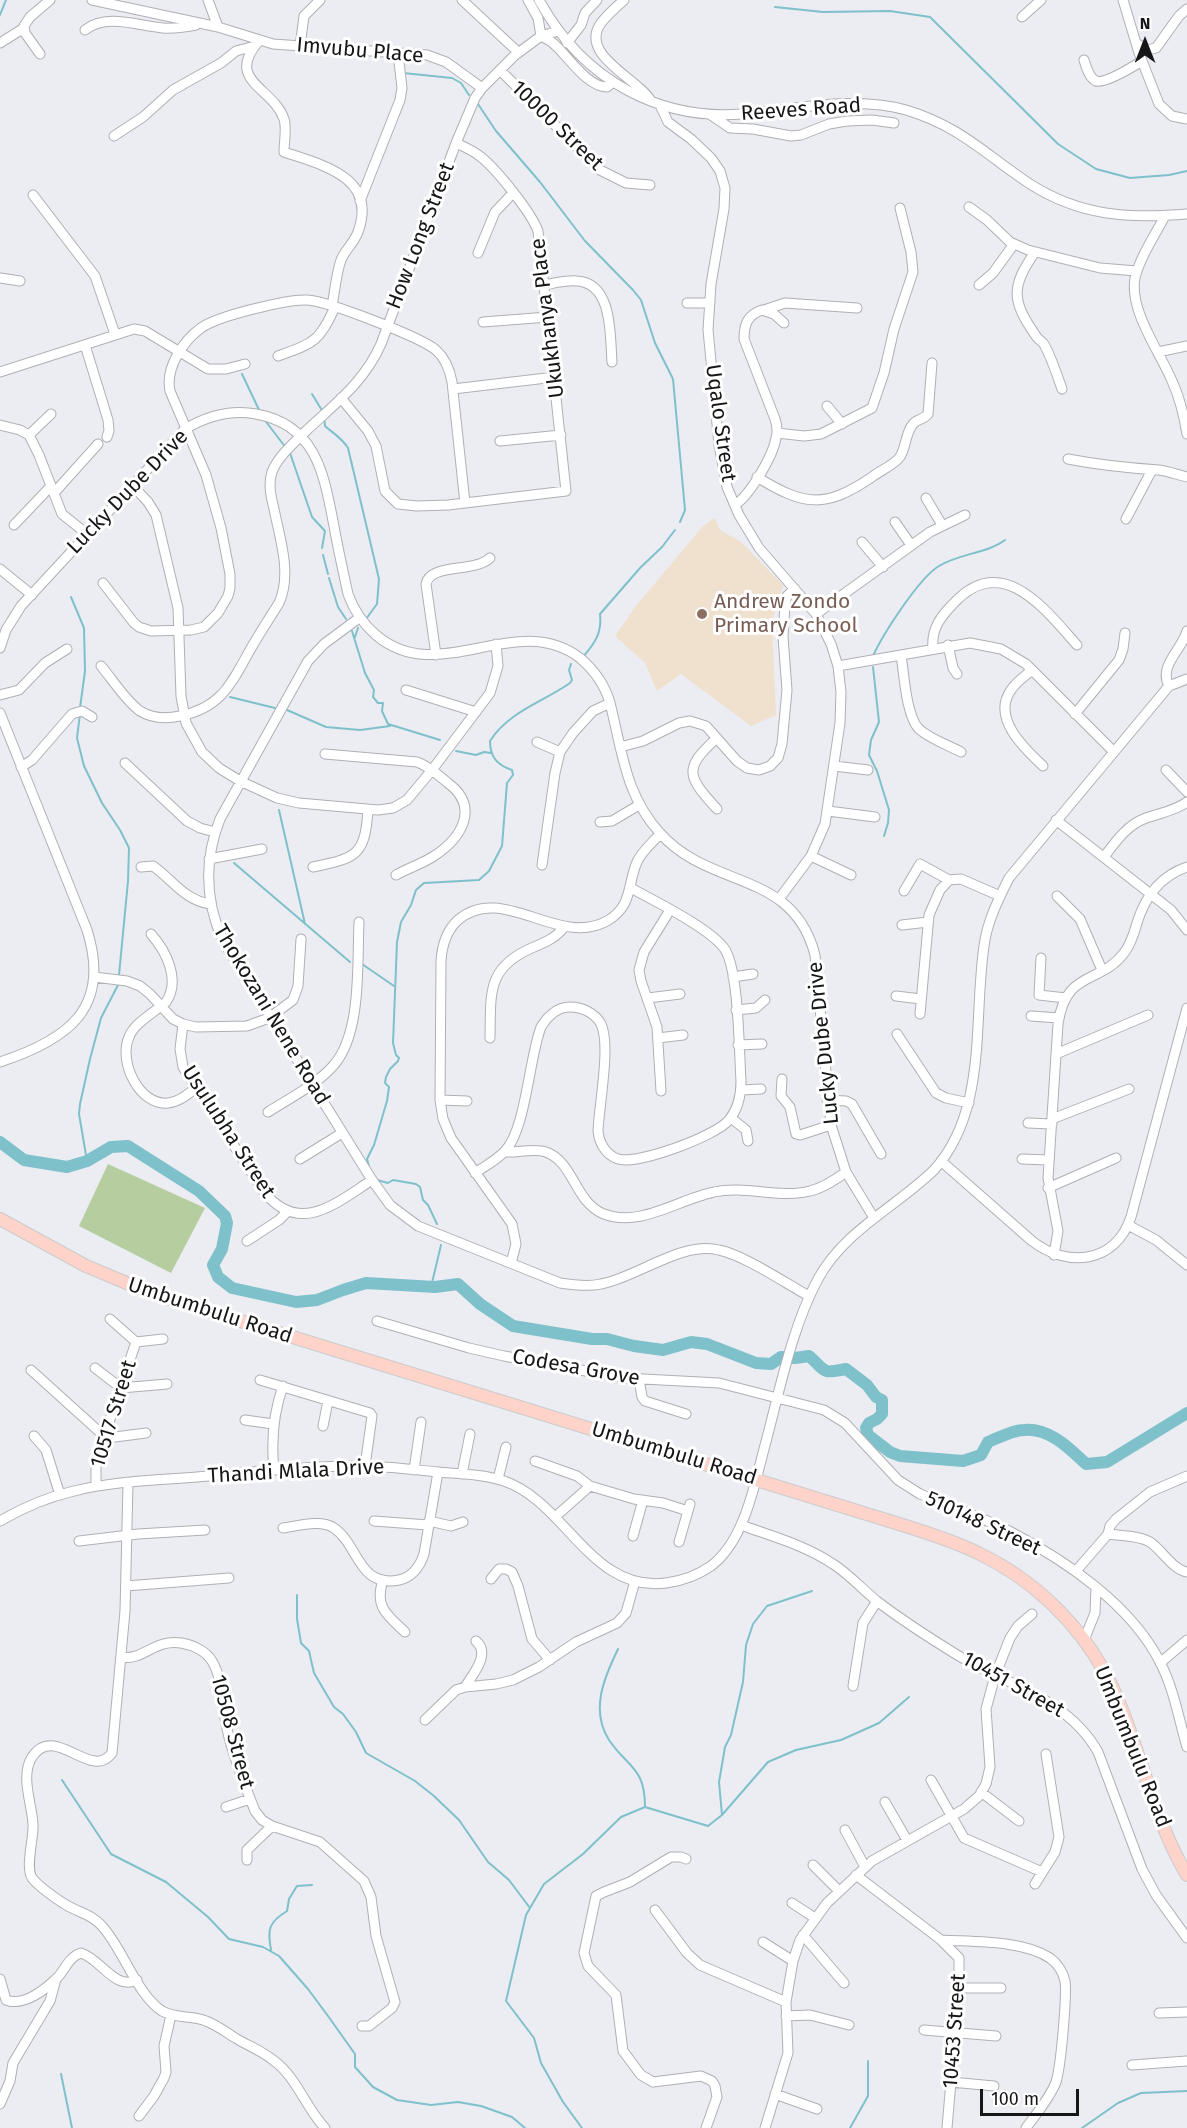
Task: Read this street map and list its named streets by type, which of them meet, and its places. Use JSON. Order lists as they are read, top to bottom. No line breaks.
{"streets":{"main road":["Umbumbulu Road"],"street":["Imvubu Place","Reeves Road","10000 Street","How Long Street","Ukukhanya Place","Uqalo Street","Lucky Dube Drive","Thokozani Nene Road","Usulubha Street","Codesa Grove","10517 Street","Thandi Mlala Drive","510148 Street","10451 Street","10508 Street","10453 Street"]},"crossings":[["Imvubu Place","How Long Street"],["Reeves Road","How Long Street"],["Reeves Road","Uqalo Street"],["10000 Street","How Long Street"],["How Long Street","Ukukhanya Place"],["How Long Street","Lucky Dube Drive"],["Uqalo Street","Lucky Dube Drive"],["Lucky Dube Drive","Thokozani Nene Road"],["Lucky Dube Drive","Thandi Mlala Drive"],["Thokozani Nene Road","Usulubha Street"],["Thokozani Nene Road","Thandi Mlala Drive"],["Umbumbulu Road","Thandi Mlala Drive"],["Codesa Grove","Thandi Mlala Drive"],["Codesa Grove","510148 Street"],["10517 Street","Thandi Mlala Drive"],["Thandi Mlala Drive","510148 Street"],["Thandi Mlala Drive","10451 Street"]],"places":["Andrew Zondo Primary School"],"scale_bar":"100 m","north":"top"}
